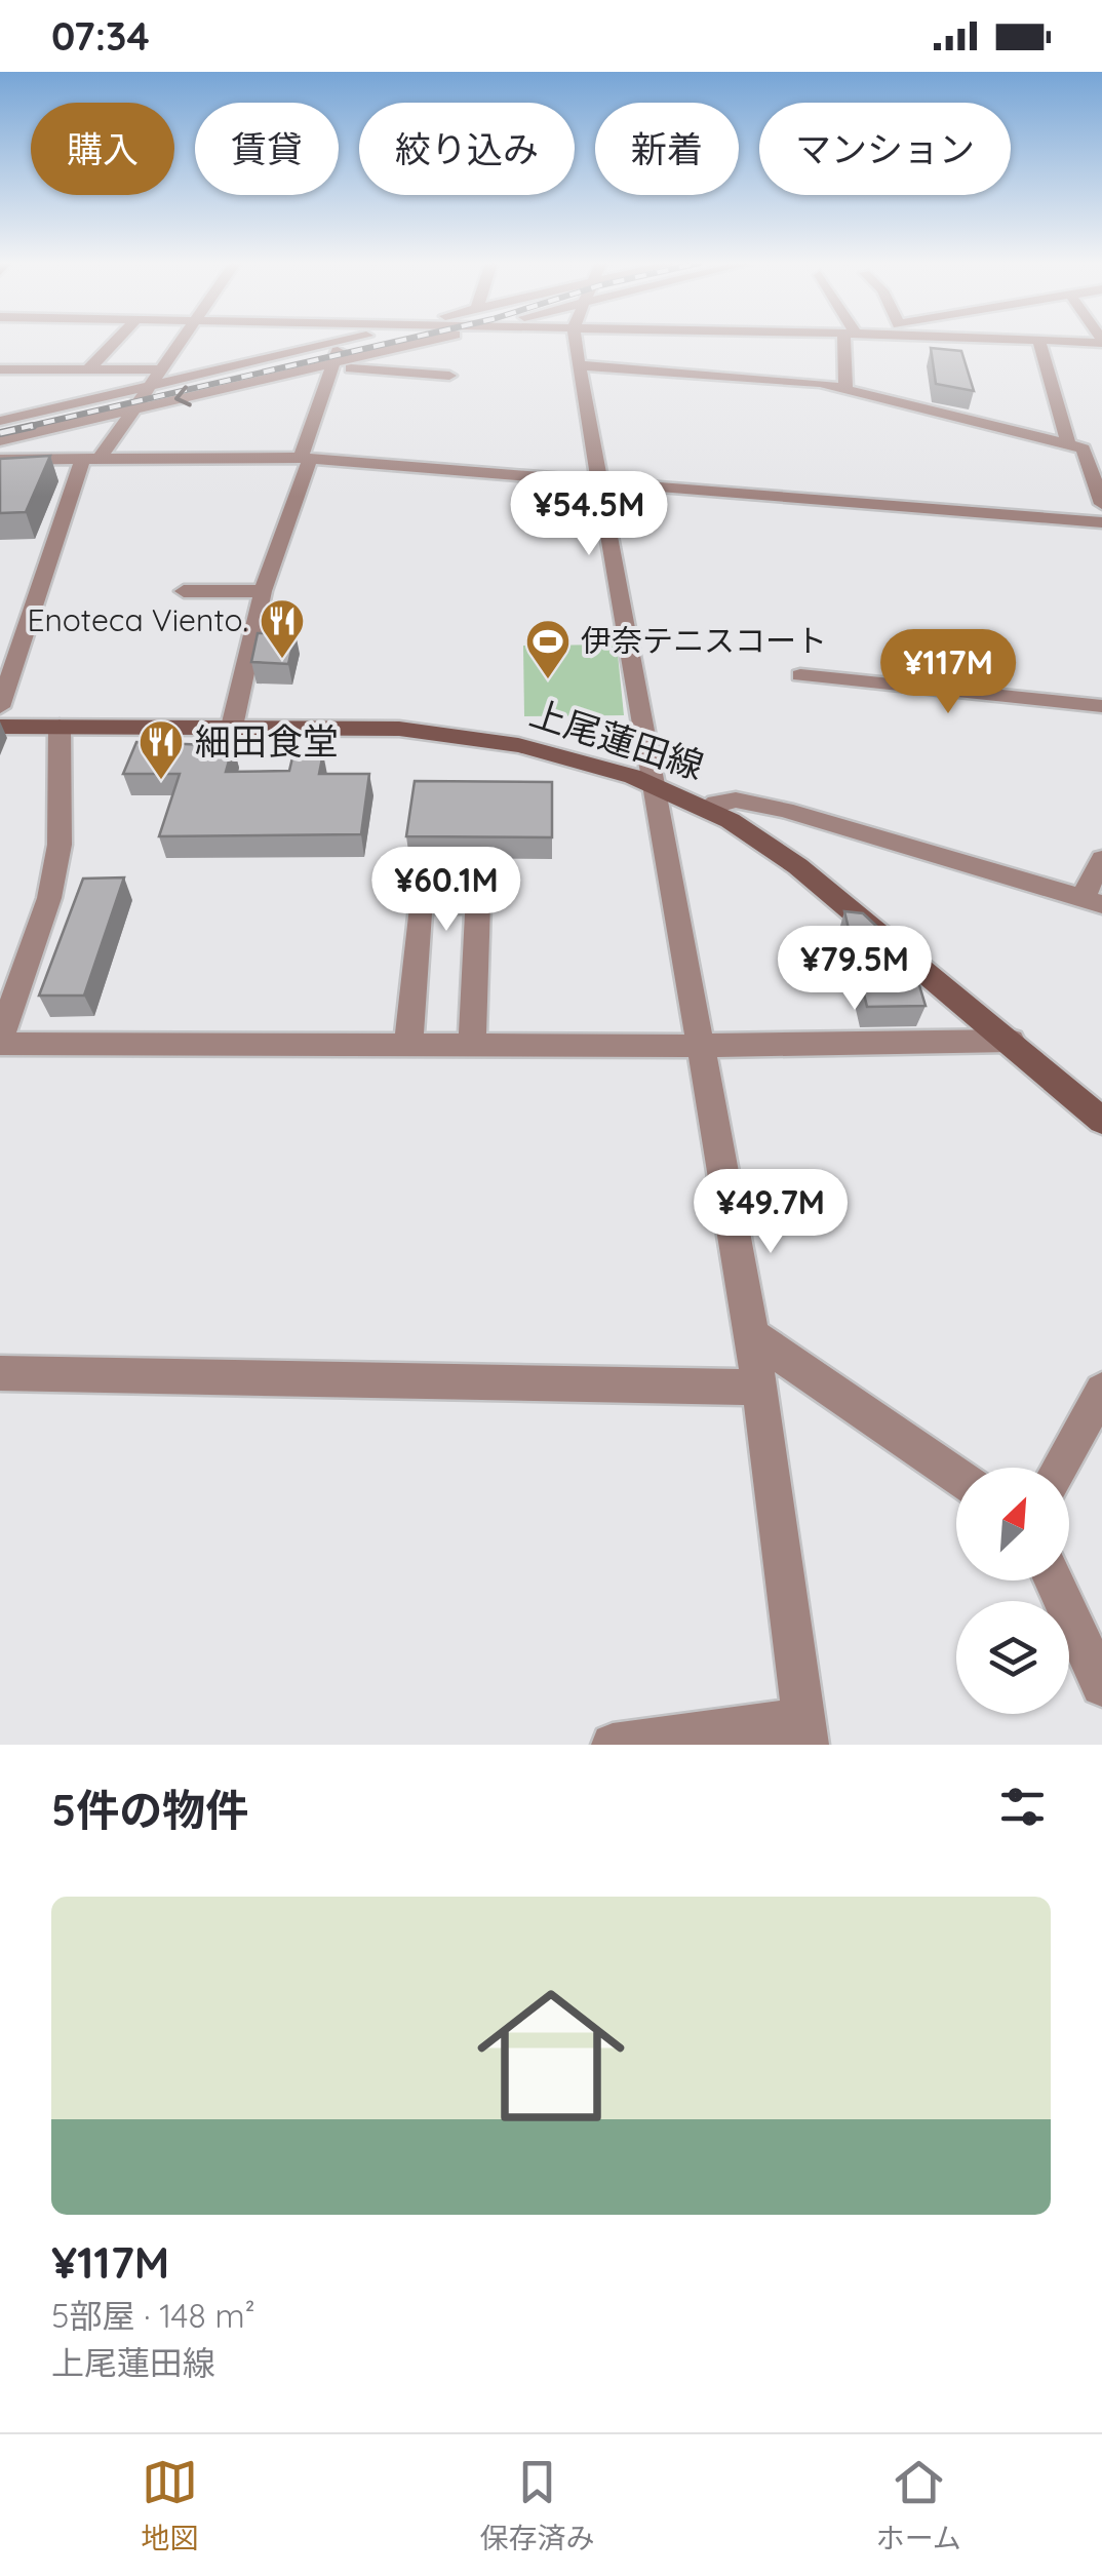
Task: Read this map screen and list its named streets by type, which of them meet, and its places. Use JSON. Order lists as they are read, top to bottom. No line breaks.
{"streets":{"main road":["上尾蓮田線"]},"places":{"restaurant":["Enoteca Viento.","細田食堂"],"sports":["伊奈テニスコート"]},"north":"top right","page":{"status":"07:34","chip":["購入","賃貸","絞り込み","新着","マンション"],"price":["¥54.5M","¥117M","¥60.1M","¥79.5M","¥49.7M"],"heading":"5件の物件","list":[{"name":"¥117M","note":"5部屋 · 148 m² · 上尾蓮田線"}],"tabs":["地図","保存済み","ホーム"]}}
